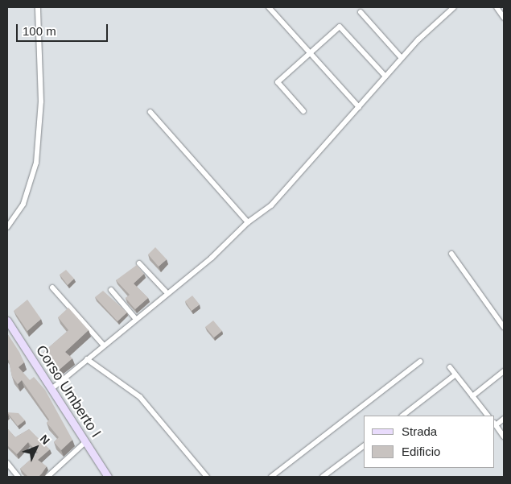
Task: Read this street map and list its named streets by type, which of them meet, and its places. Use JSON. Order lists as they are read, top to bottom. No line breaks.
{"streets":{"main road":["Corso Umberto I"]},"legend":["Strada","Edificio"],"scale_bar":"100 m","north":"top right"}
